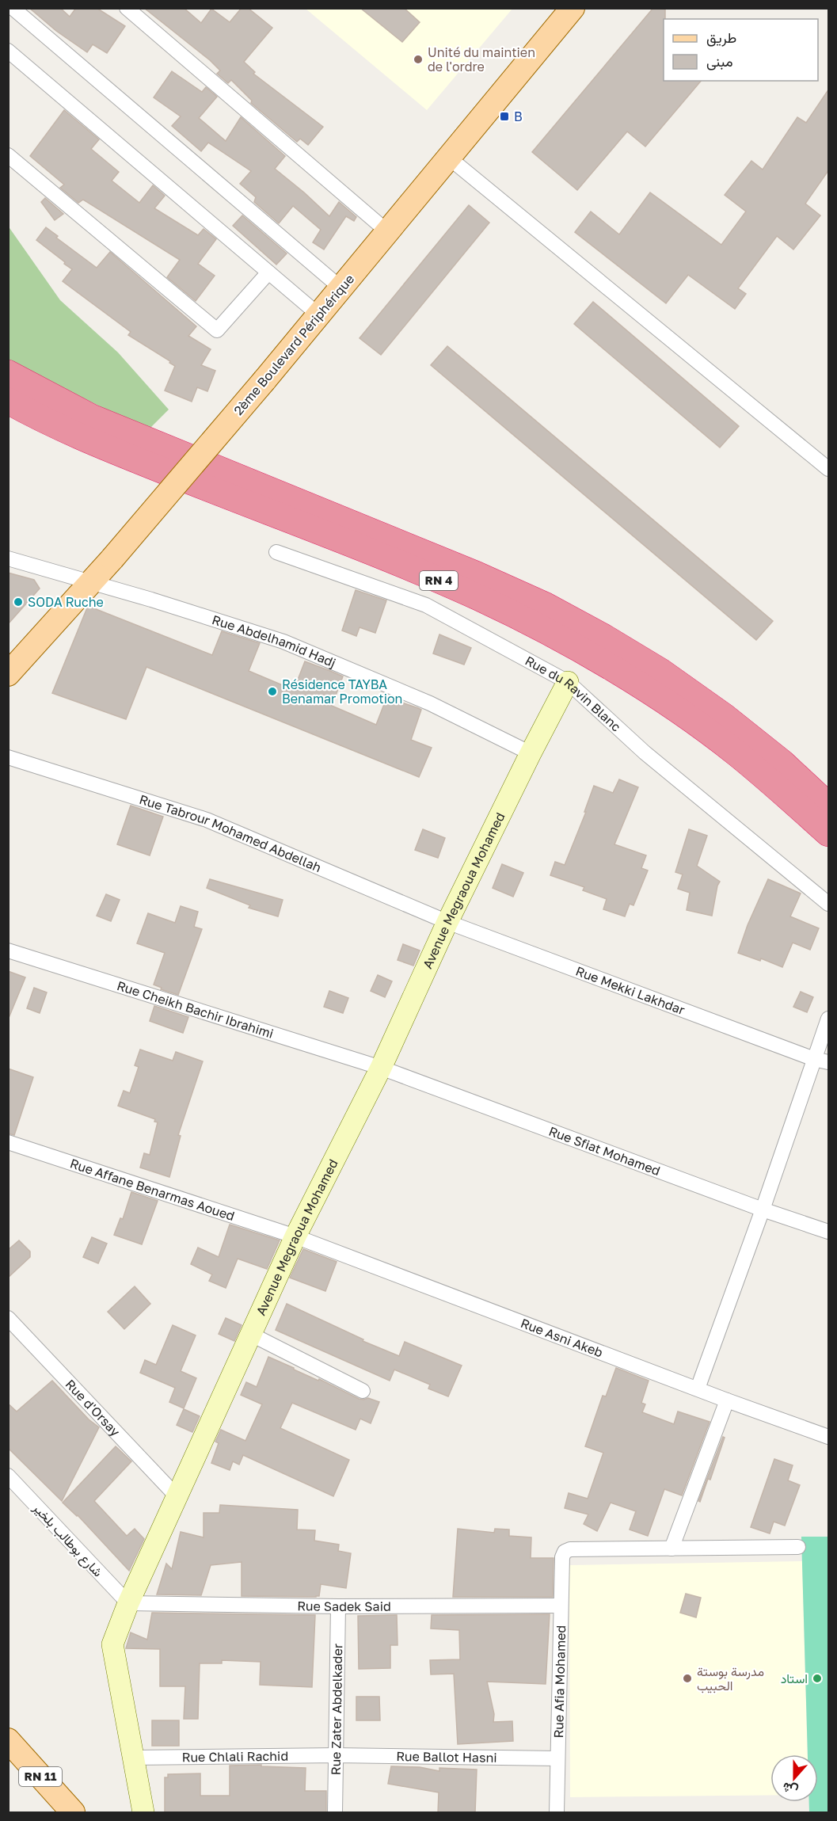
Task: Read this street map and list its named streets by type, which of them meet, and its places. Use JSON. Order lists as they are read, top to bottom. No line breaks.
{"streets":{"highway":["RN 4"],"main road":["2ème Boulevard Périphérique","RN 11"],"street":["Rue Abdelhamid Hadj","Rue du Ravin Blanc","Rue Tabrour Mohamed Abdellah","Avenue Megraoua Mohamed","Rue Mekki Lakhdar","Rue Cheikh Bachir Ibrahimi","Rue Sfiat Mohamed","Rue Affane Benarmas Aoued","Rue Asni Akeb","Rue d'Orsay","شارع بوطالب بلخير","Rue Sadek Said","Rue Afia Mohamed","Rue Zater Abdelkader","Rue Chlali Rachid","Rue Ballot Hasni"]},"crossings":[["2ème Boulevard Périphérique","Rue Abdelhamid Hadj"],["Rue Abdelhamid Hadj","Avenue Megraoua Mohamed"],["Rue du Ravin Blanc","Avenue Megraoua Mohamed"],["Rue Tabrour Mohamed Abdellah","Avenue Megraoua Mohamed"],["Rue Tabrour Mohamed Abdellah","Rue Mekki Lakhdar"],["Avenue Megraoua Mohamed","Rue Mekki Lakhdar"],["Avenue Megraoua Mohamed","Rue Cheikh Bachir Ibrahimi"],["Avenue Megraoua Mohamed","Rue Sfiat Mohamed"],["Avenue Megraoua Mohamed","Rue Affane Benarmas Aoued"],["Avenue Megraoua Mohamed","Rue Asni Akeb"],["Avenue Megraoua Mohamed","Rue d'Orsay"],["Avenue Megraoua Mohamed","شارع بوطالب بلخير"],["Avenue Megraoua Mohamed","Rue Sadek Said"],["Avenue Megraoua Mohamed","Rue Chlali Rachid"],["Rue Cheikh Bachir Ibrahimi","Rue Sfiat Mohamed"],["Rue Affane Benarmas Aoued","Rue Asni Akeb"],["شارع بوطالب بلخير","Rue Sadek Said"],["Rue Sadek Said","Rue Afia Mohamed"],["Rue Sadek Said","Rue Zater Abdelkader"],["Rue Afia Mohamed","Rue Ballot Hasni"],["Rue Zater Abdelkader","Rue Chlali Rachid"],["Rue Zater Abdelkader","Rue Ballot Hasni"],["Rue Chlali Rachid","Rue Ballot Hasni"]],"places":{"other":["Unité du maintien de l'ordre","SODA Ruche","Résidence TAYBA Benamar Promotion","مدرسة بوستة الحبيب","استاد"],"transit":["B"]},"legend":["طريق","مبنى"],"north":"bottom"}
